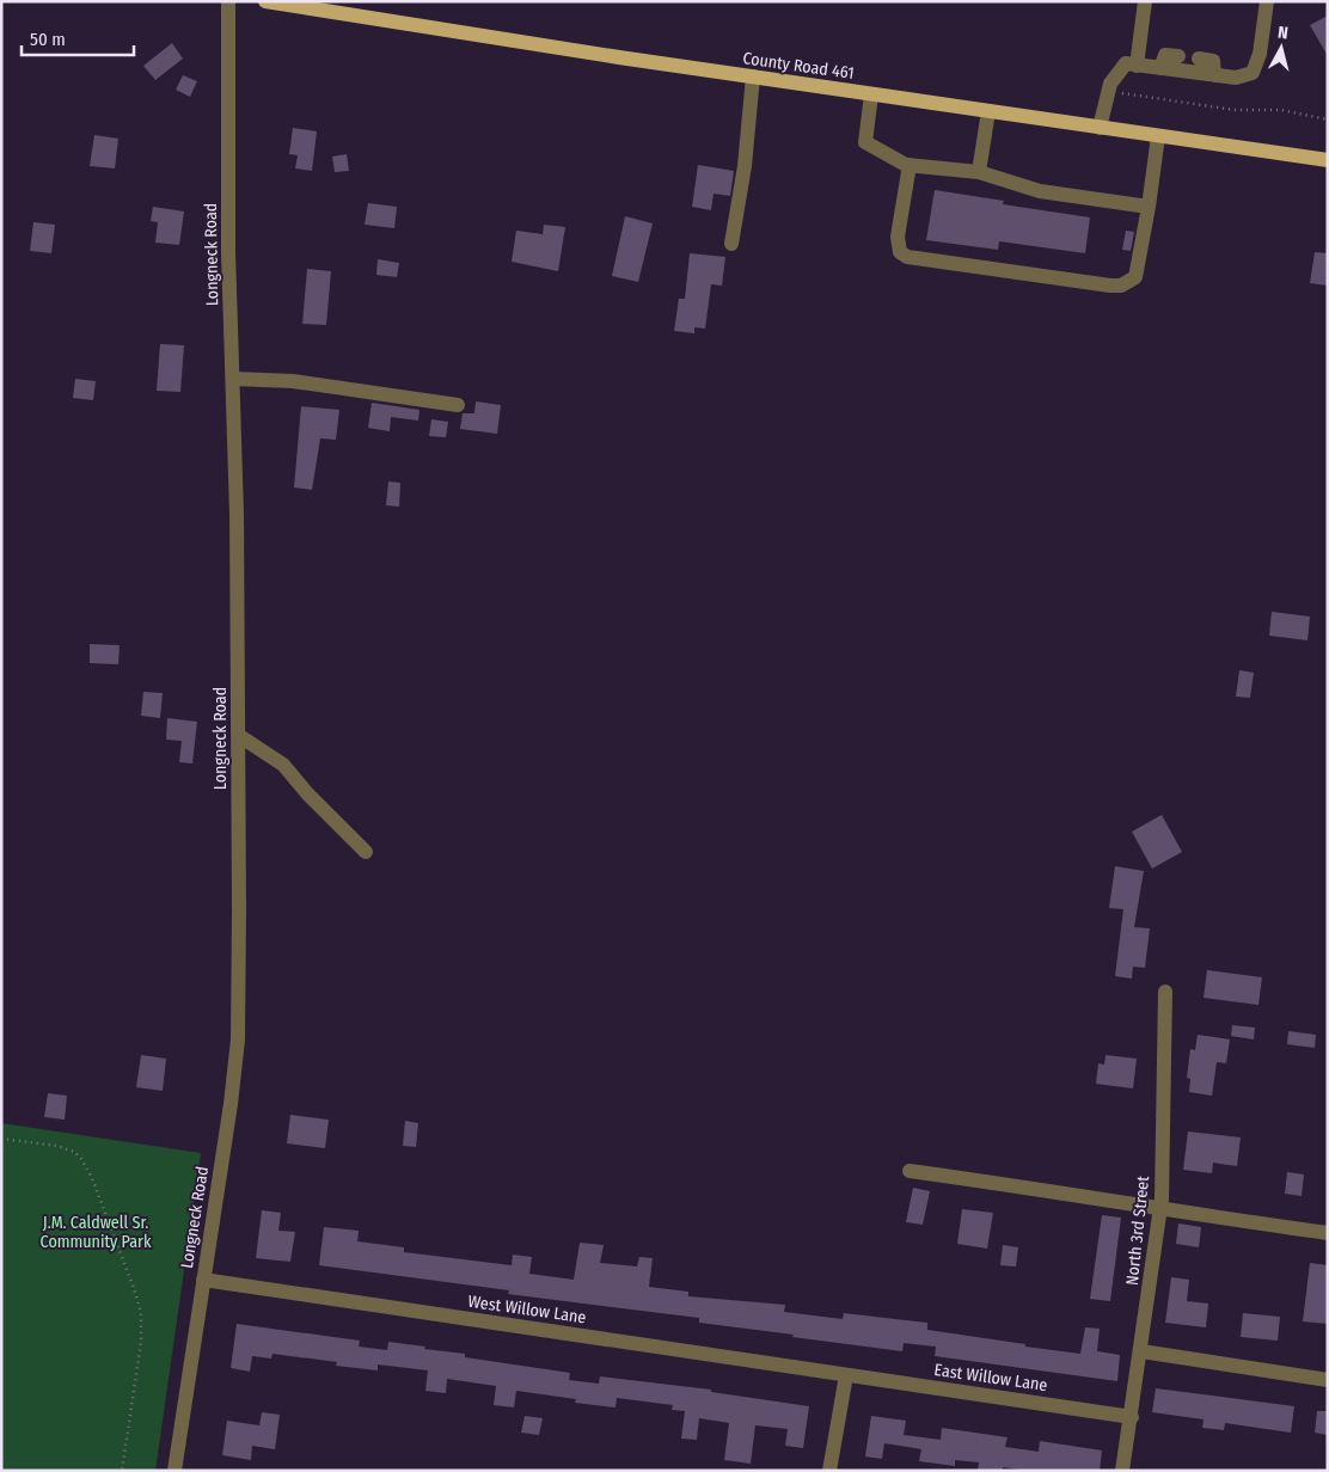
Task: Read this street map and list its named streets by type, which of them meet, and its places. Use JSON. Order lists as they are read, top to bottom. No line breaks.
{"streets":{"main road":["County Road 461"],"street":["Longneck Road","North 3rd Street","West Willow Lane","East Willow Lane"]},"crossings":[["Longneck Road","West Willow Lane"],["North 3rd Street","East Willow Lane"],["West Willow Lane","East Willow Lane"]],"parks":["J.M. Caldwell Sr. Community Park"],"scale_bar":"50 m","north":"top"}
